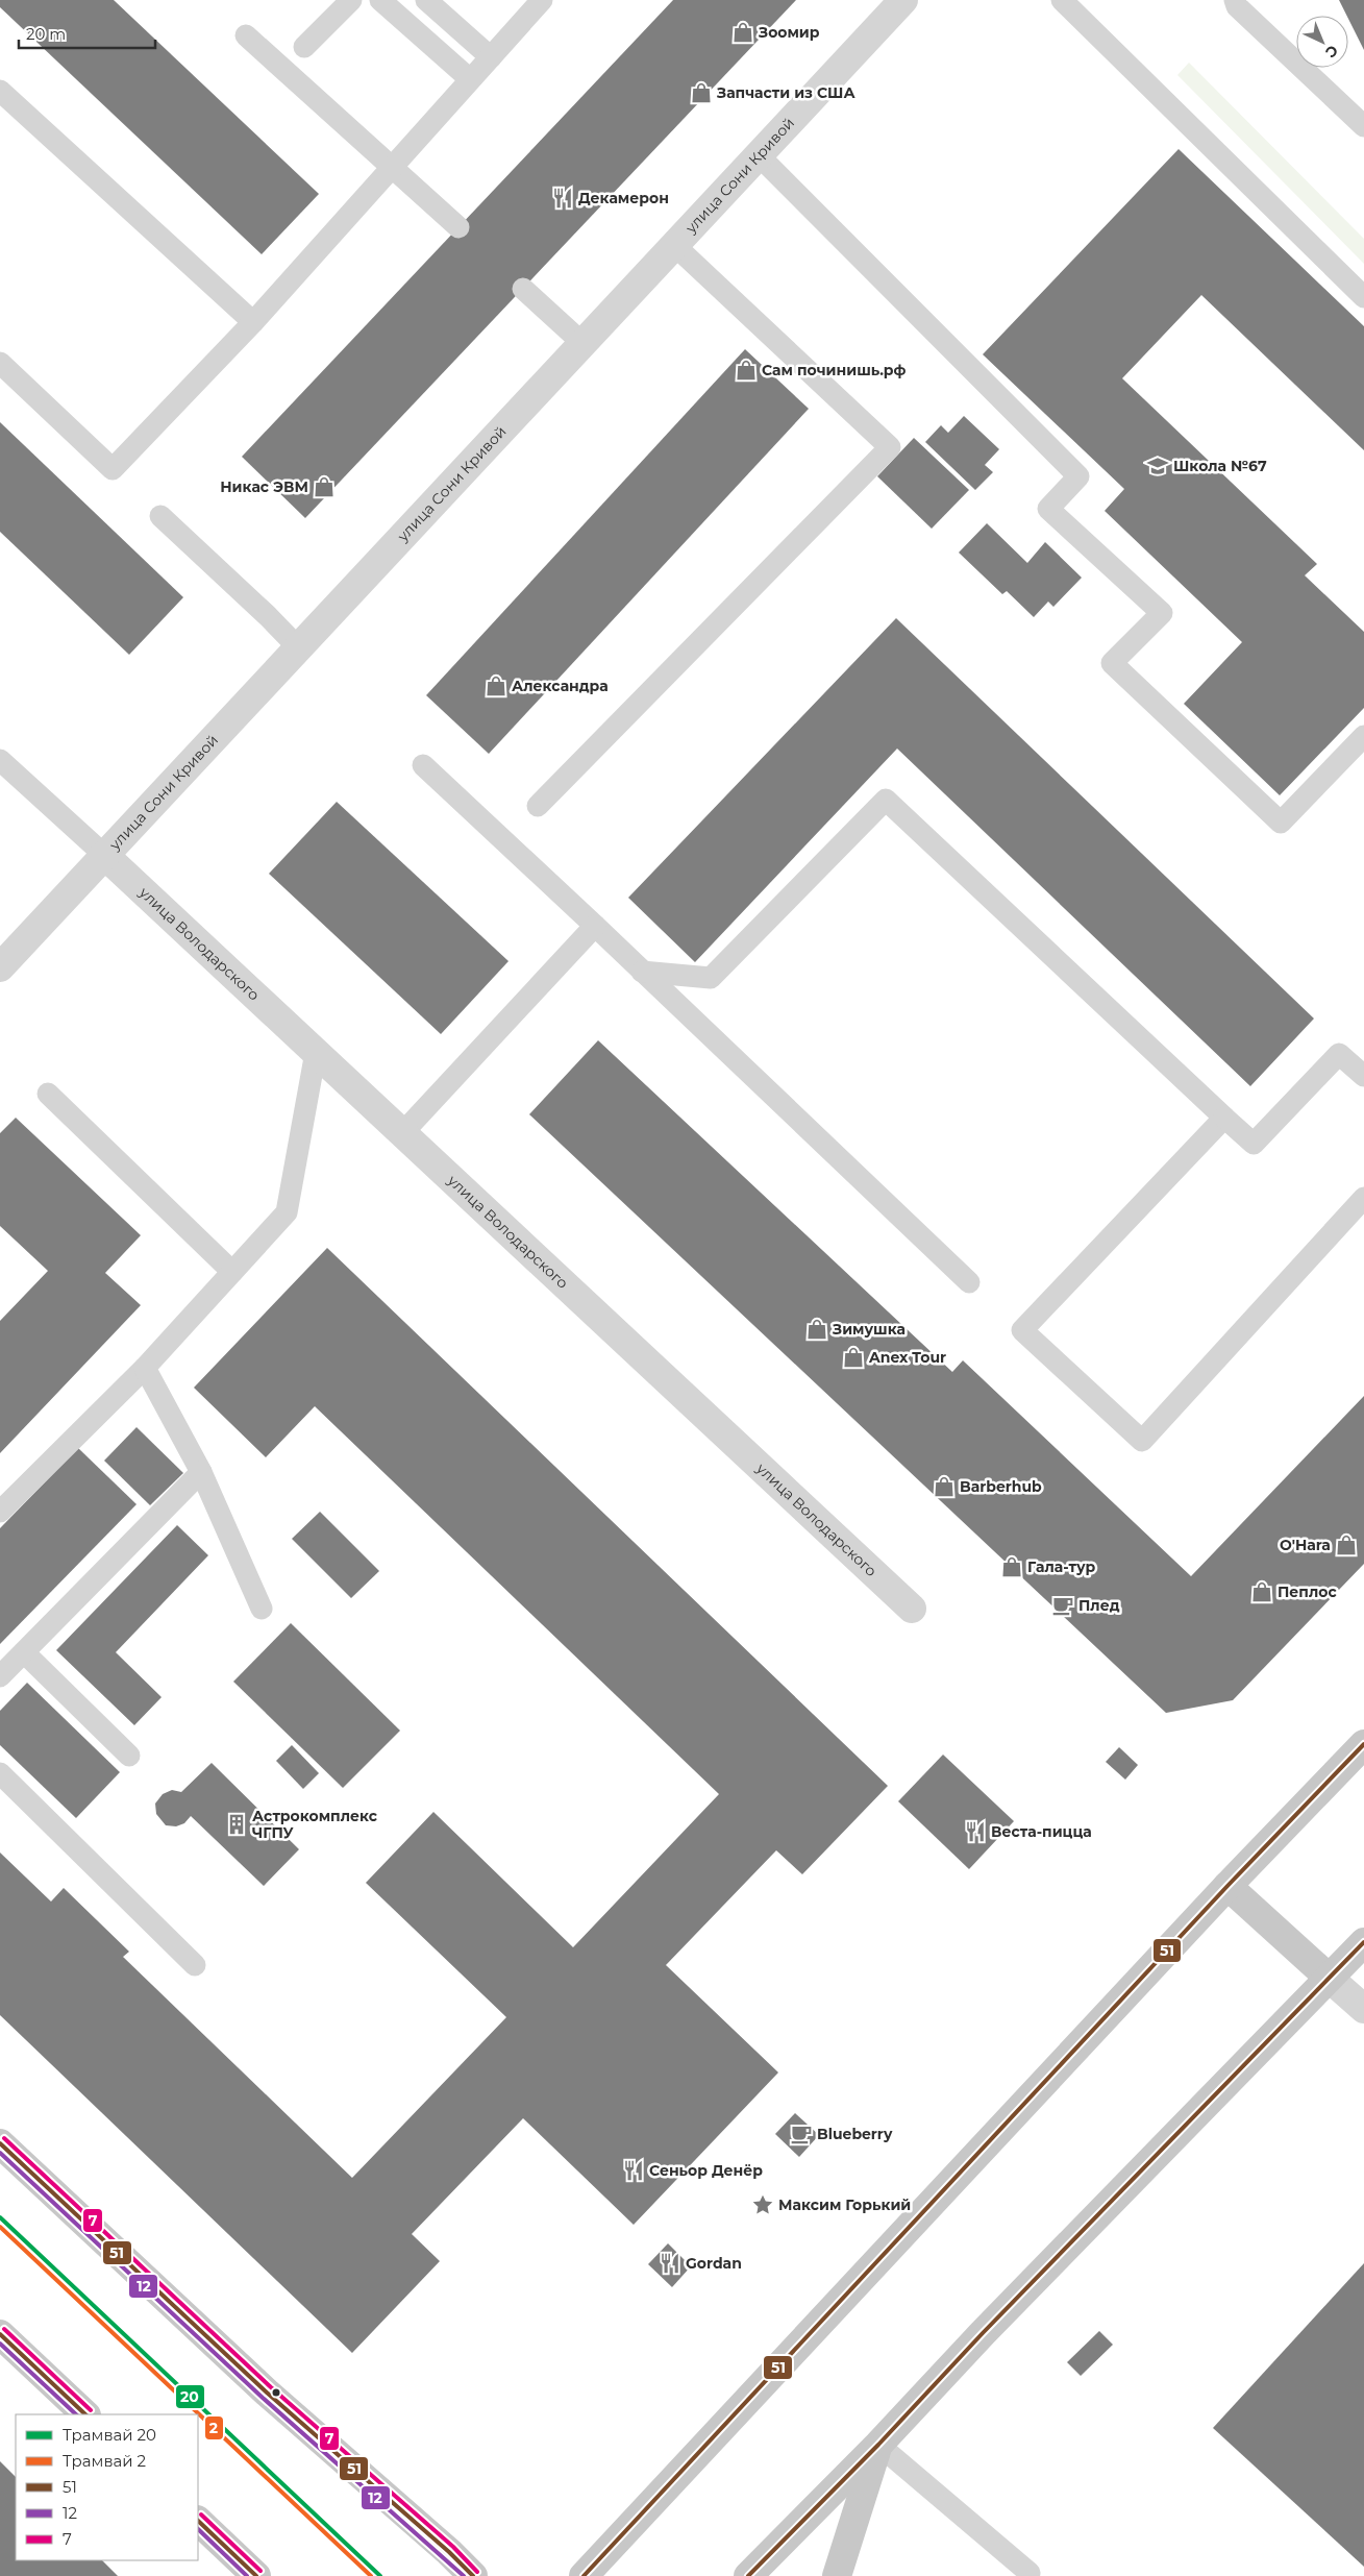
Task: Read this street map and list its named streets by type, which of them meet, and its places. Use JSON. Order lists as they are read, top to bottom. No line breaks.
{"streets":{"street":["улица Сони Кривой","улица Володарского"]},"crossings":[["улица Сони Кривой","улица Володарского"]],"places":{"shop":["Зоомир","Запчасти из США","Сам починишь.рф","Никас ЭВМ","Александра","Зимушка","Anex Tour","Barberhub","O'Hara","Гала-тур","Пеплос"],"restaurant":["Декамерон","Веста-пицца","Сеньор Денёр","Gordan"],"school or university":["Школа №67"],"cafe":["Плед","Blueberry"],"building":["Астрокомплекс ЧГПУ"],"place":["Максим Горький"]},"lines":["transit line 51","transit line 7","transit line 12","tram line 20","tram line 2"],"legend":["Трамвай 20","Трамвай 2","51","12","7"],"scale_bar":"20 m","north":"bottom right"}
